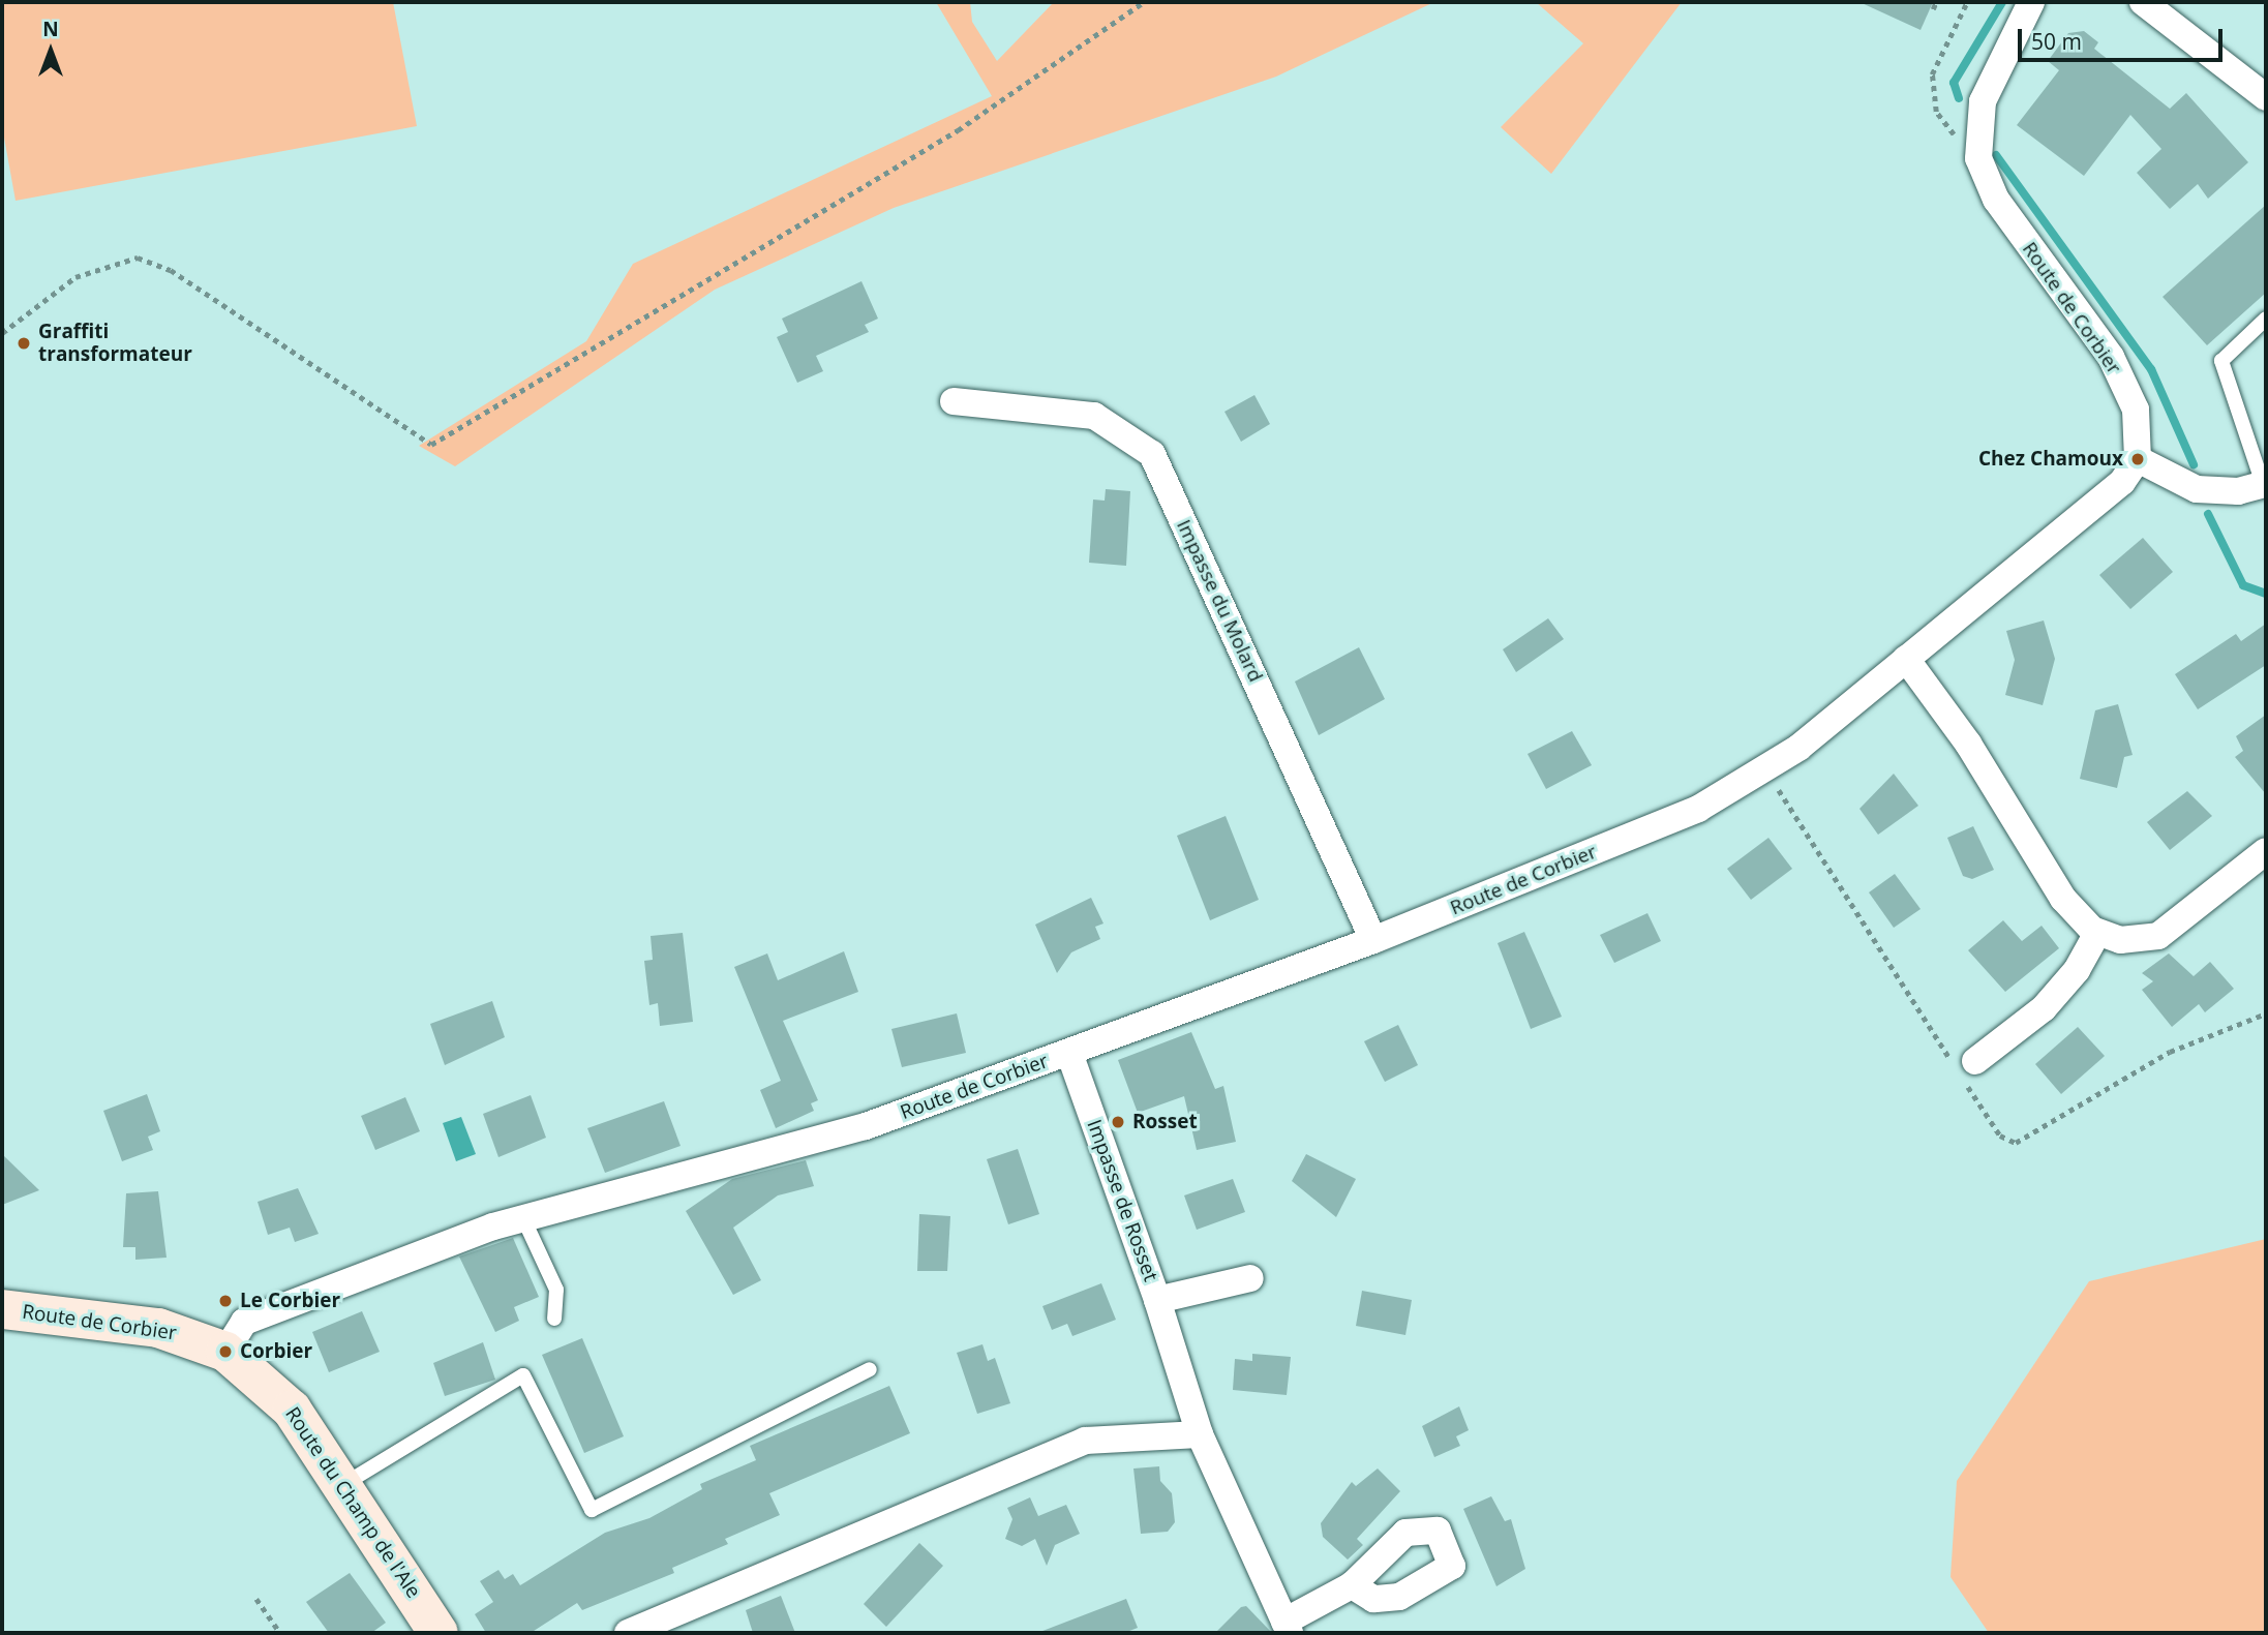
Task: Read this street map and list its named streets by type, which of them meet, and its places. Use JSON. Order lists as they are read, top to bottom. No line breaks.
{"streets":{"street":["Route de Corbier","Impasse du Molard","Impasse de Rosset","Route du Champ de l'Ale"]},"crossings":[["Route de Corbier","Impasse du Molard"],["Route de Corbier","Impasse de Rosset"],["Route de Corbier","Route du Champ de l'Ale"]],"places":["Graffiti transformateur","Chez Chamoux","Rosset","Le Corbier","Corbier"],"scale_bar":"50 m","north":"top"}
